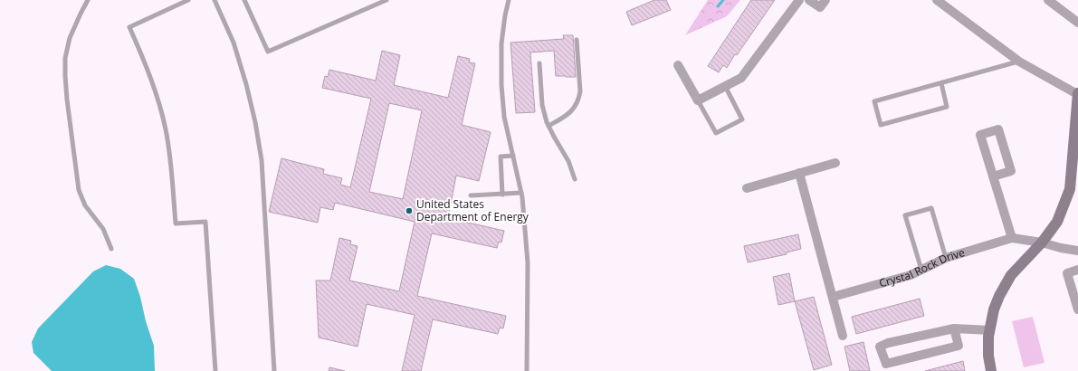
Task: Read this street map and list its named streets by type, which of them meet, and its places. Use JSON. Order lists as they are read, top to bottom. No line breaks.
{"streets":{"street":["Crystal Rock Drive"]},"places":["United States Department of Energy"]}
